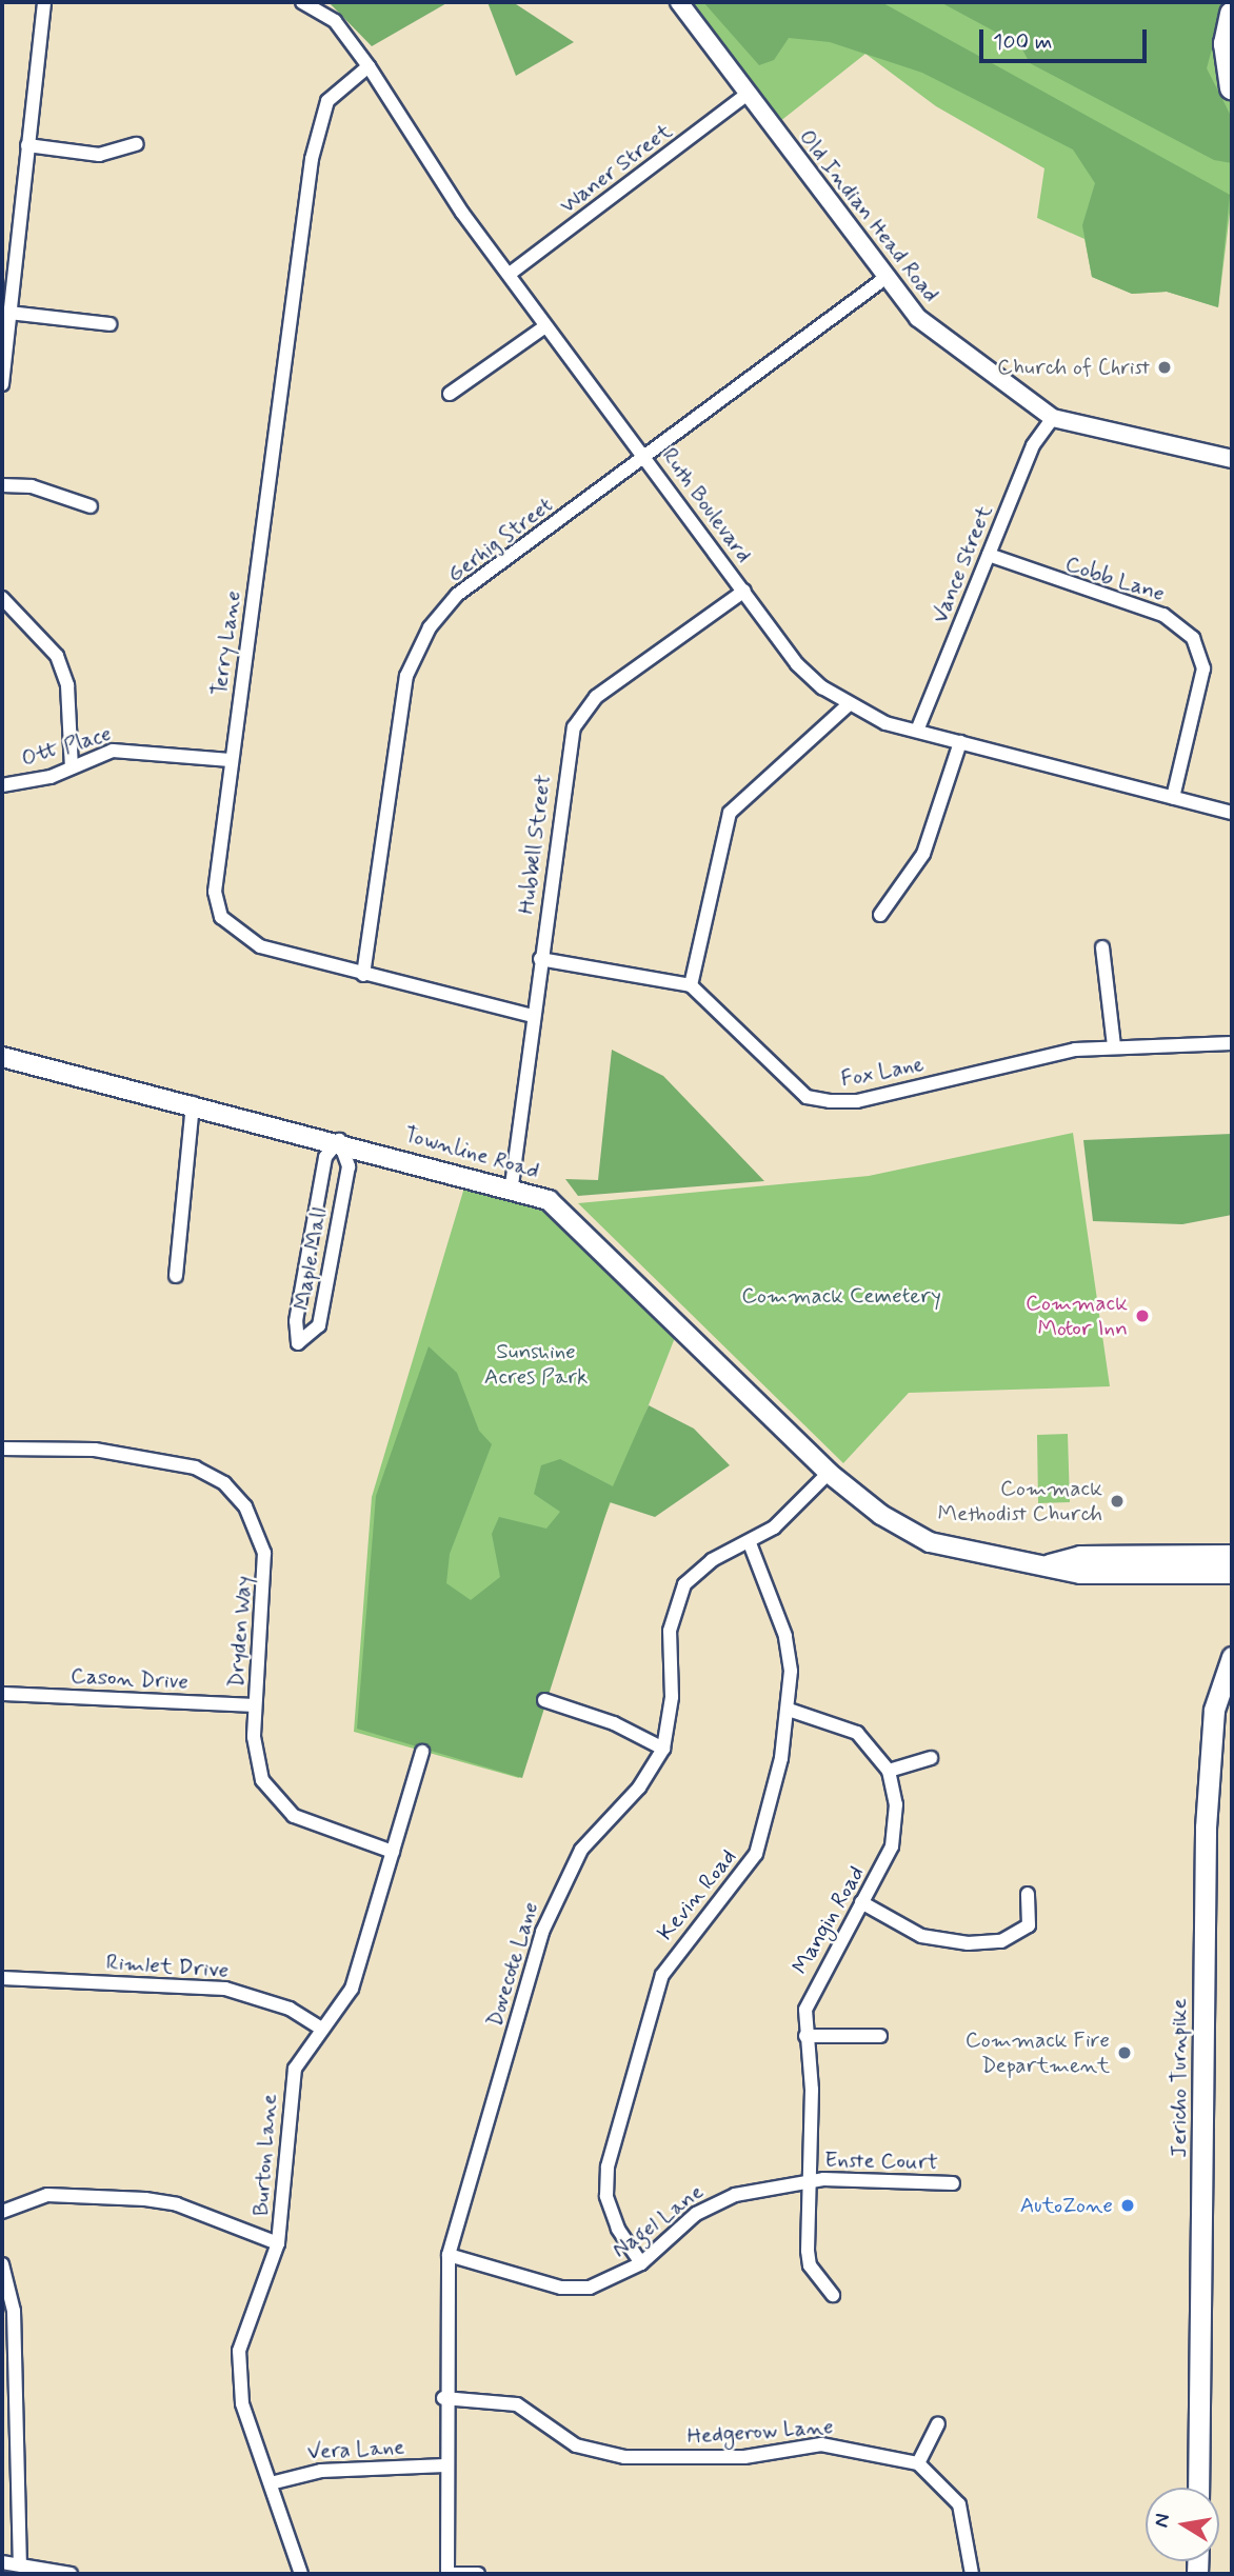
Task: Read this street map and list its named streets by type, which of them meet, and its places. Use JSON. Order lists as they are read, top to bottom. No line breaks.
{"streets":{"main road":["Townline Road","Jericho Turnpike"],"street":["Waner Street","Old Indian Head Road","Ruth Boulevard","Gerhig Street","Vance Street","Cobb Lane","Terry Lane","Ott Place","Hubbell Street","Fox Lane","Maple Mall","Dryden Way","Cason Drive","Kevin Road","Mangin Road","Dovecote Lane","Rimlet Drive","Burton Lane","Enste Court","Nagel Lane","Hedgerow Lane","Vera Lane"]},"crossings":[["Waner Street","Old Indian Head Road"],["Waner Street","Ruth Boulevard"],["Old Indian Head Road","Gerhig Street"],["Old Indian Head Road","Vance Street"],["Ruth Boulevard","Gerhig Street"],["Ruth Boulevard","Vance Street"],["Ruth Boulevard","Cobb Lane"],["Ruth Boulevard","Terry Lane"],["Ruth Boulevard","Hubbell Street"],["Gerhig Street","Terry Lane"],["Vance Street","Cobb Lane"],["Terry Lane","Ott Place"],["Terry Lane","Hubbell Street"],["Hubbell Street","Townline Road"],["Townline Road","Maple Mall"],["Townline Road","Dovecote Lane"],["Dryden Way","Cason Drive"],["Dryden Way","Burton Lane"],["Kevin Road","Dovecote Lane"],["Kevin Road","Nagel Lane"],["Mangin Road","Enste Court"],["Mangin Road","Nagel Lane"],["Dovecote Lane","Nagel Lane"],["Dovecote Lane","Hedgerow Lane"],["Dovecote Lane","Vera Lane"],["Rimlet Drive","Burton Lane"],["Burton Lane","Vera Lane"],["Enste Court","Nagel Lane"]],"parks":["Commack Cemetery","Sunshine Acres Park"],"places":["Church of Christ","Commack Motor Inn","Commack Methodist Church","Commack Fire Department","AutoZone"],"scale_bar":"100 m","north":"left"}
